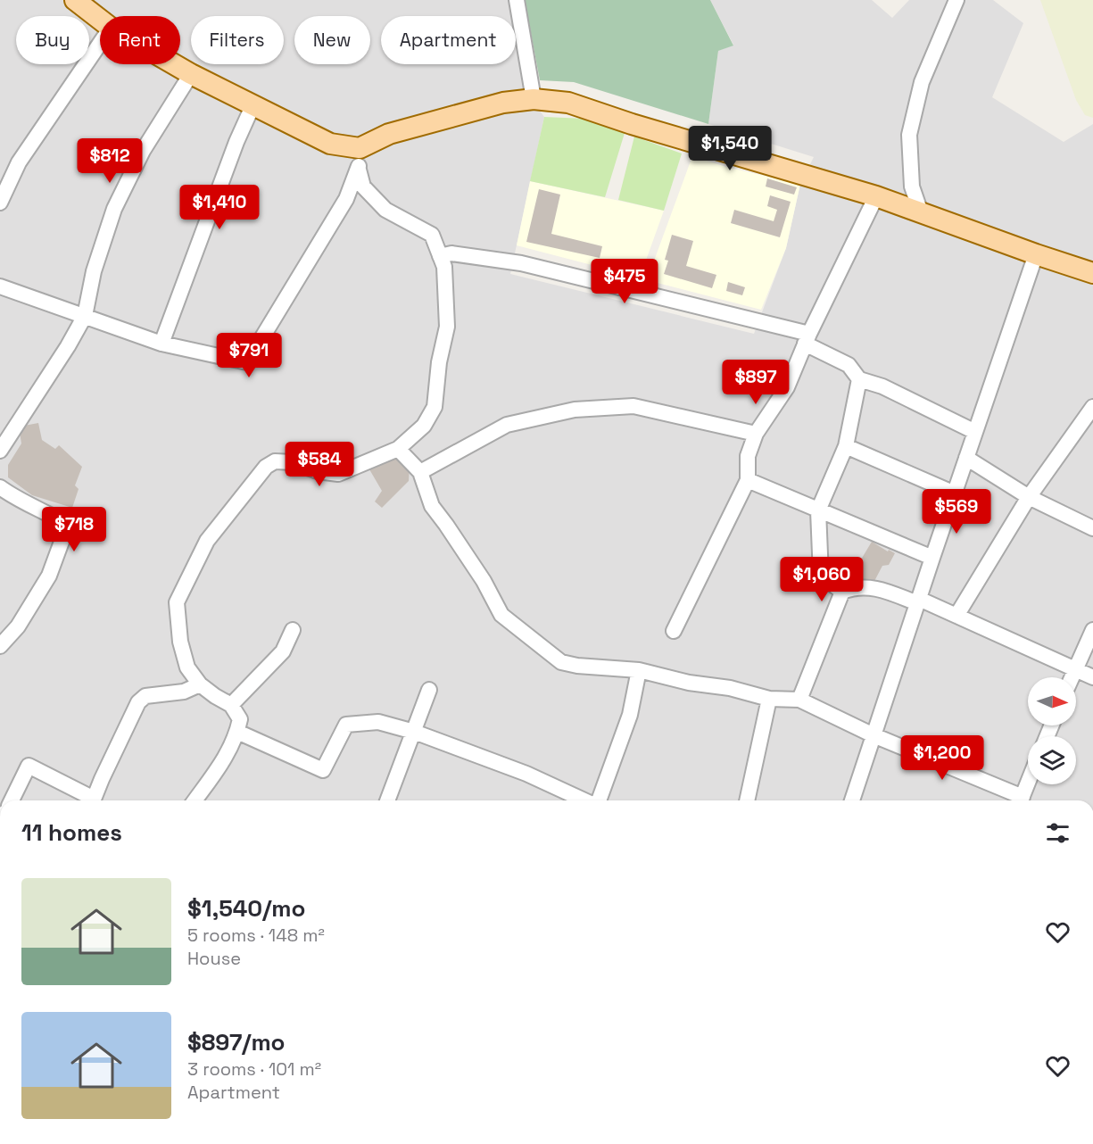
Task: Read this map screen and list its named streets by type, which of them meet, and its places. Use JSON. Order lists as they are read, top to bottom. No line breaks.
{"north":"right","page":{"chip":["Buy","Rent","Filters","New","Apartment"],"price":["$1,540","$812","$1,410","$475","$791","$897","$584","$569","$718","$1,060","$1,200"],"heading":"11 homes","list":[{"name":"$1,540/mo","note":"5 rooms · 148 m² · House"},{"name":"$897/mo","note":"3 rooms · 101 m² · Apartment"}]}}
